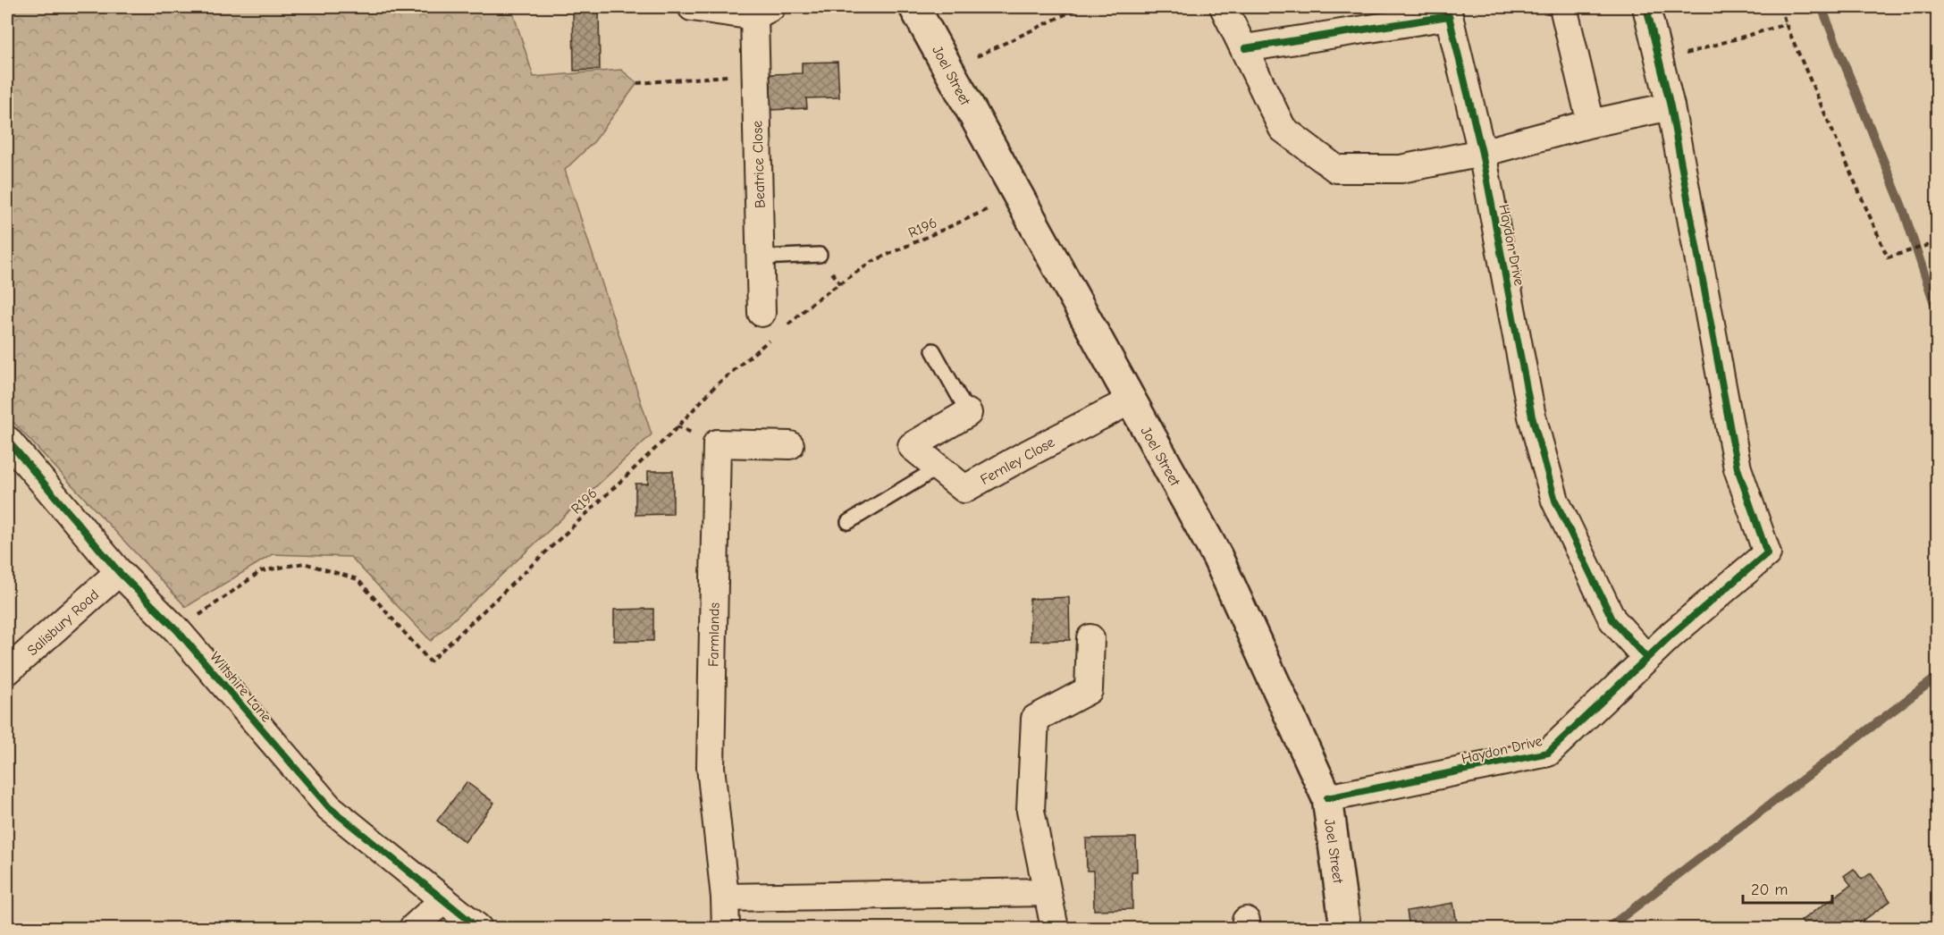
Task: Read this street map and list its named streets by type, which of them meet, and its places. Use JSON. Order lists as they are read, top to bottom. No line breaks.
{"streets":{"main road":["Joel Street"],"street":["Beatrice Close","Haydon Drive","Fernley Close","Salisbury Road","Farmlands","Wiltshire Lane"],"path":["R196"]},"crossings":[["Joel Street","R196"],["Joel Street","Haydon Drive"],["Joel Street","Fernley Close"],["R196","Wiltshire Lane"],["Salisbury Road","Wiltshire Lane"]],"scale_bar":"20 m"}
